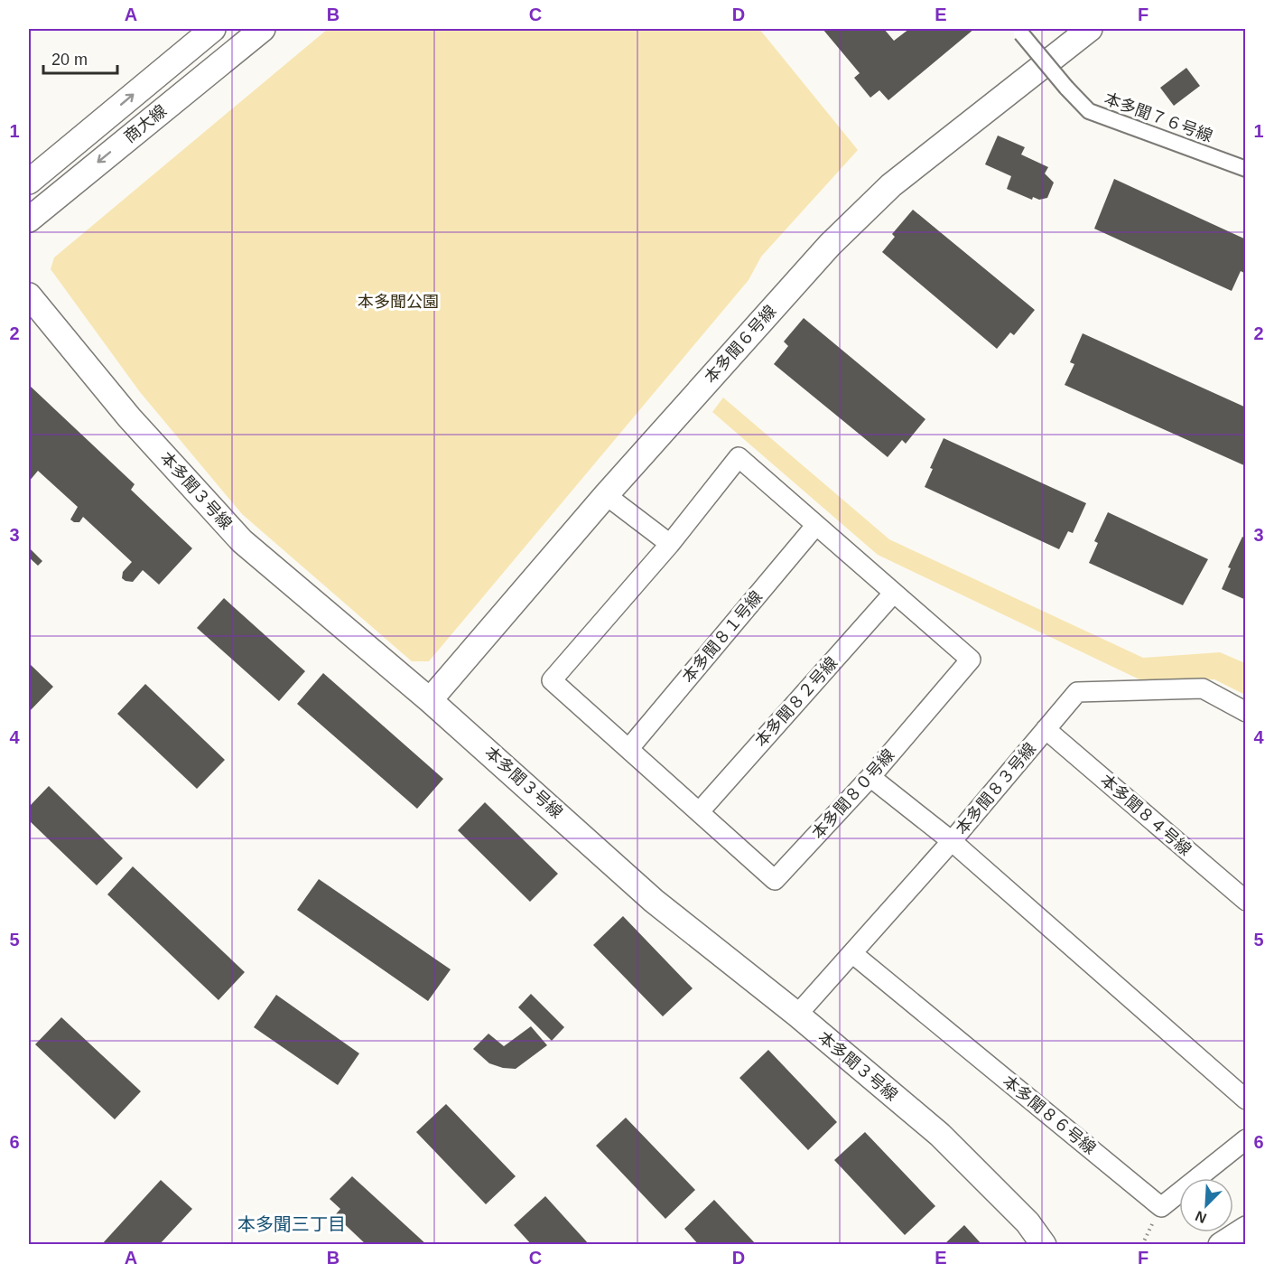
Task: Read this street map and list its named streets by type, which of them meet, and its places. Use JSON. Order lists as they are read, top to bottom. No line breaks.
{"streets":{"street":["本多聞７６号線","商大線","本多聞６号線","本多聞３号線","本多聞８１号線","本多聞８２号線","本多聞８３号線","本多聞８０号線","本多聞８４号線","本多聞８６号線"]},"crossings":[["本多聞６号線","本多聞３号線"],["本多聞３号線","本多聞８３号線"],["本多聞８１号線","本多聞８０号線"],["本多聞８２号線","本多聞８０号線"],["本多聞８３号線","本多聞８４号線"],["本多聞８３号線","本多聞８６号線"]],"districts":["本多聞三丁目"],"parks":["本多聞公園"],"scale_bar":"20 m","north":"bottom left","grid":{"columns":["A","B","C","D","E","F"],"rows":["1","2","3","4","5","6"]}}
